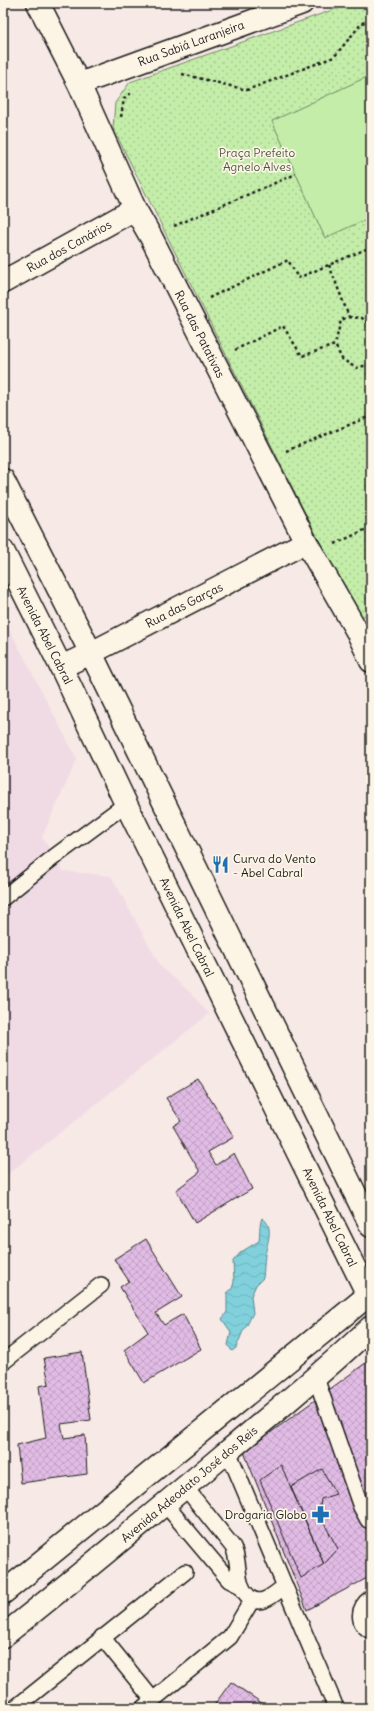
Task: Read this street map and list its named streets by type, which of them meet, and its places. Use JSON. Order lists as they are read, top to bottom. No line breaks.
{"streets":{"main road":["Rua Sabiá Laranjeira","Rua dos Canários","Rua das Patativas","Rua das Garças","Avenida Abel Cabral","Avenida Adeodato José dos Reis"]},"crossings":[["Rua Sabiá Laranjeira","Rua das Patativas"],["Rua dos Canários","Rua das Patativas"],["Rua das Patativas","Rua das Garças"],["Rua das Garças","Avenida Abel Cabral"]],"parks":["Praça Prefeito Agnelo Alves"],"places":{"restaurant":["Curva do Vento - Abel Cabral"],"pharmacy":["Drogaria Globo"]}}
